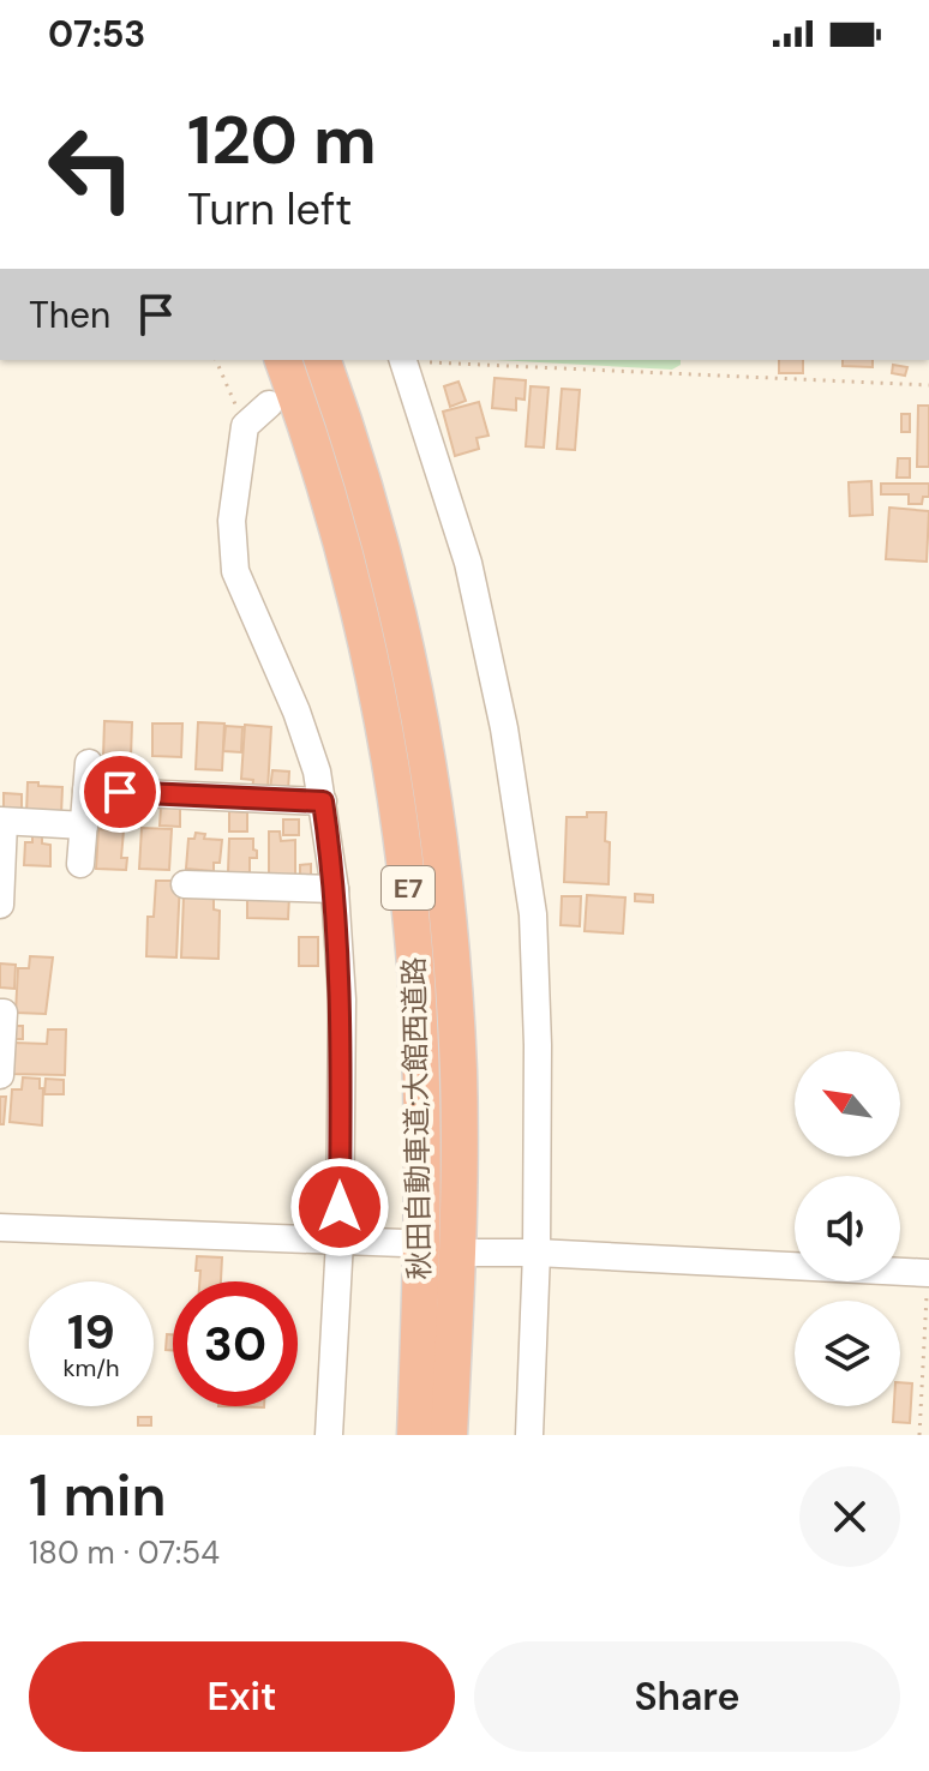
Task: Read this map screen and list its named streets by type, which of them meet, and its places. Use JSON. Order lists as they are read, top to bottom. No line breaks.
{"streets":{"highway":["E7","秋田自動車道;大館西道路"]},"north":"top left","page":{"status":"07:53","turn":["120 m","Turn left"],"then":"Then","speed":"19 km/h","limit":"30","heading":["1 min","180 m · 07:54"],"buttons":["Exit","Share"]}}
